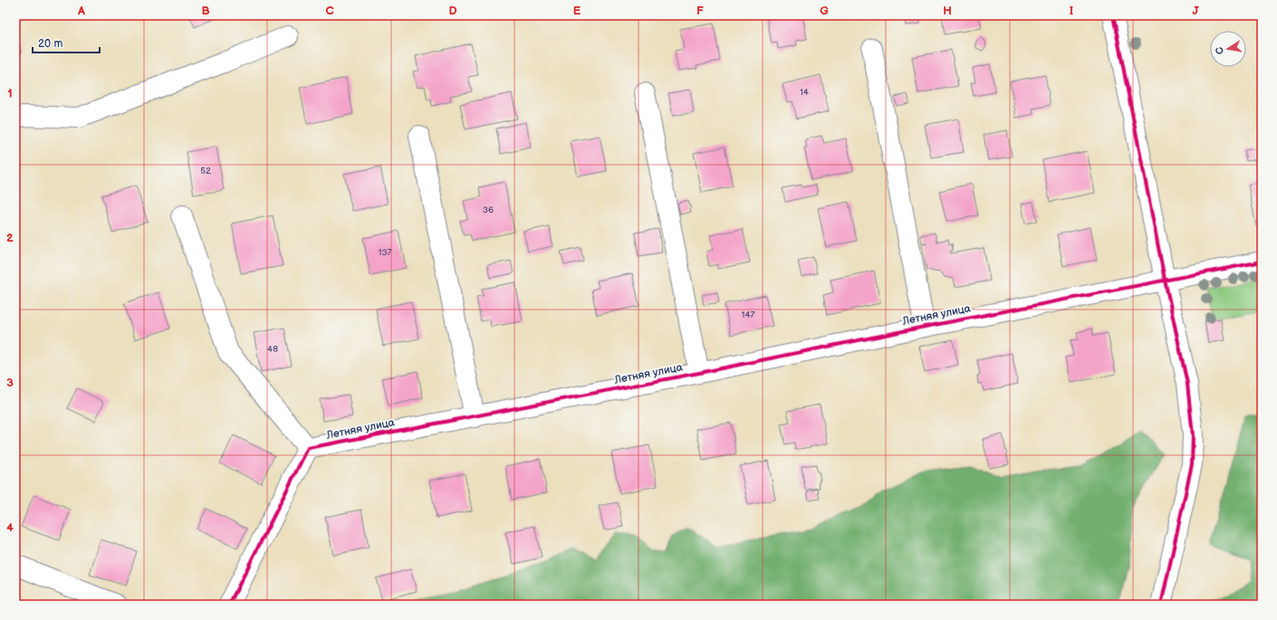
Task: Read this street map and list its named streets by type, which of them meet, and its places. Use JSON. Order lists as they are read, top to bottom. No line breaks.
{"streets":{"street":["Летняя улица"]},"house_numbers":["14","52","36","137","147","48"],"scale_bar":"20 m","north":"left","grid":{"columns":["A","B","C","D","E","F","G","H","I","J"],"rows":["1","2","3","4"]}}
